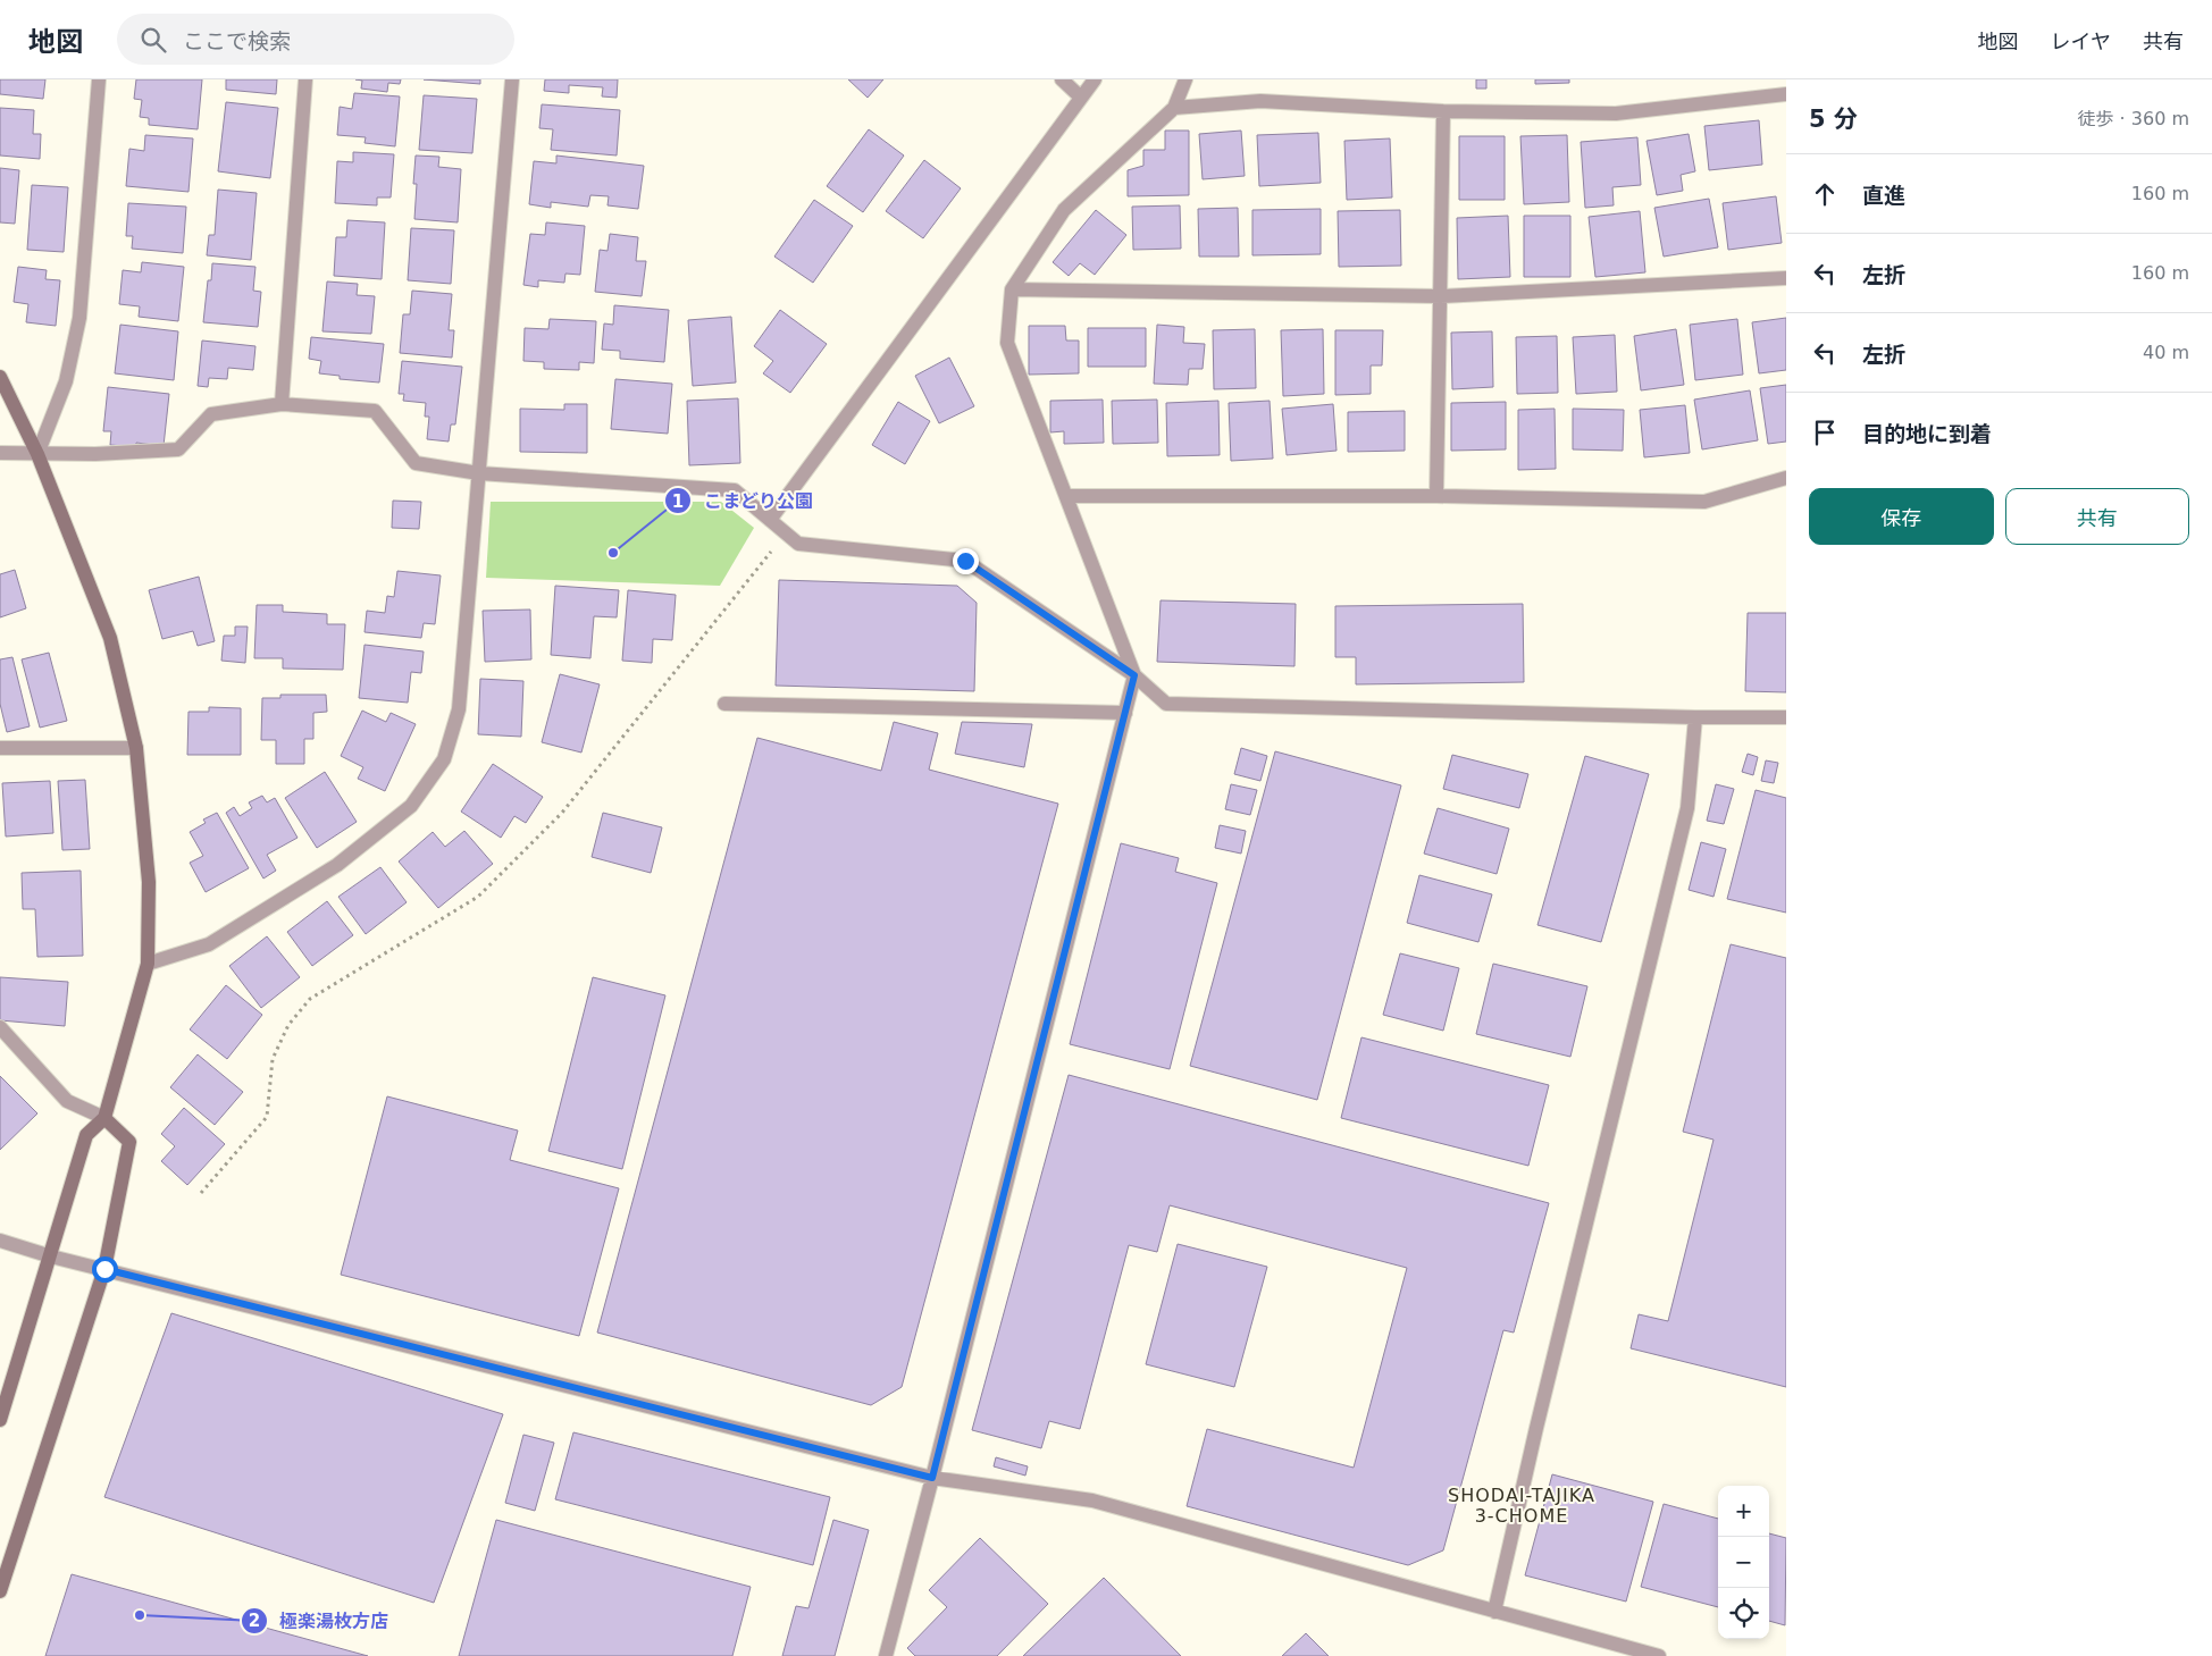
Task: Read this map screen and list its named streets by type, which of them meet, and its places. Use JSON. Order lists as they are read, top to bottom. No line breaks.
{"districts":["SHODAI-TAJIKA 3-CHOME"],"places":["こまどり公園","極楽湯枚方店"],"page":{"header":"地図","search":"ここで検索","nav":["地図","レイヤ","共有"],"heading":["5 分","徒歩 · 360 m"],"list":[["直進","160 m"],["左折","160 m"],["左折","40 m"],"目的地に到着"],"buttons":["保存","共有"],"map_buttons":["+","−"]}}
